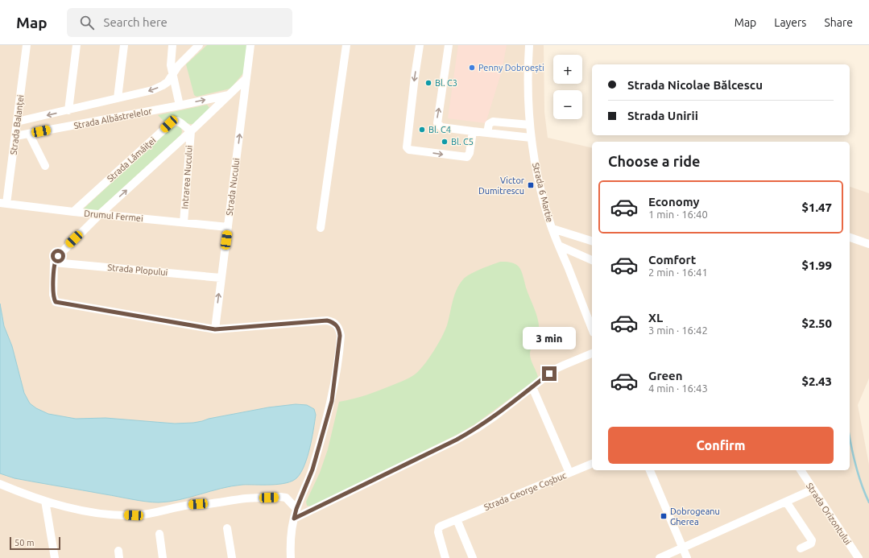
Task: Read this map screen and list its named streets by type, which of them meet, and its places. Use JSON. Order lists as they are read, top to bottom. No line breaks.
{"streets":{"street":["Strada Albăstrelelor","Strada Balanței","Strada Lămâiței","Intrarea Nucului","Strada Nucului","Strada 6 Martie","Drumul Fermei","Strada Plopului","Strada George Coșbuc","Strada Orizontului"]},"crossings":[["Strada Albăstrelelor","Strada Balanței"],["Strada Balanței","Drumul Fermei"],["Strada Lămâiței","Intrarea Nucului"],["Strada Lămâiței","Drumul Fermei"],["Intrarea Nucului","Drumul Fermei"],["Strada Nucului","Drumul Fermei"],["Strada Nucului","Strada Plopului"]],"one_way":["Strada Nucului"],"places":{"other":["Penny Dobroești","Bl. C3","Bl. C4","Bl. C5"],"transit":["Victor Dumitrescu","Dobrogeanu Gherea"]},"scale_bar":"50 m","page":{"header":"Map","search":"Search here","nav":["Map","Layers","Share"],"map_buttons":["+","−"],"banner":["Strada Nicolae Bălcescu","Strada Unirii"],"heading":"Choose a ride","list":[{"name":"Economy","note":"1 min · 16:40","value":"$1.47"},{"name":"Comfort","note":"2 min · 16:41","value":"$1.99"},{"name":"XL","note":"3 min · 16:42","value":"$2.50"},{"name":"Green","note":"4 min · 16:43","value":"$2.43"}],"bubble":"3 min","buttons":"Confirm","scale":"50 m"}}
